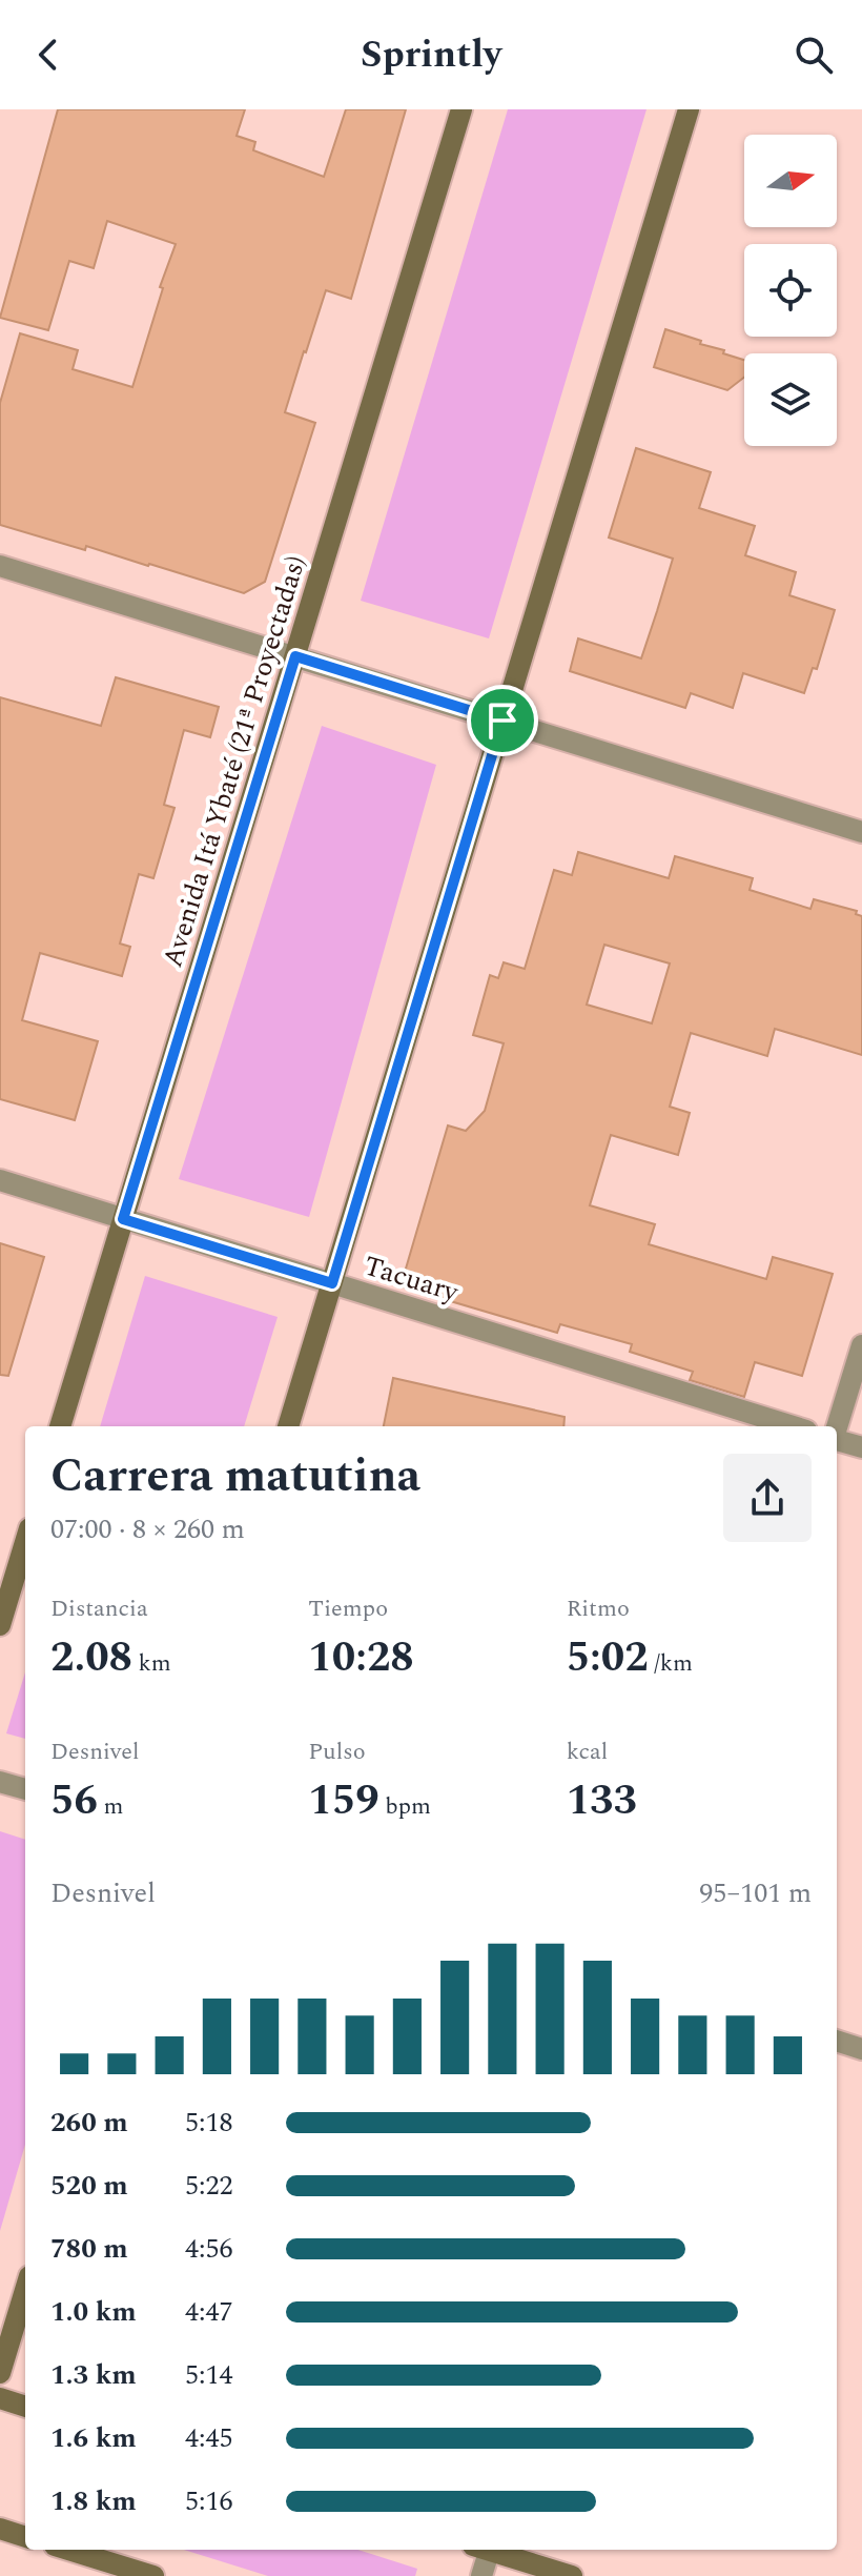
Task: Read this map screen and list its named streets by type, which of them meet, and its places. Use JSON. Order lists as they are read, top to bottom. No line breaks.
{"streets":{"main road":["Avenida Itá Ybaté (21ª Proyectadas)"],"street":["Tacuary"]},"crossings":[["Avenida Itá Ybaté (21ª Proyectadas)","Tacuary"]],"north":"right","page":{"header":"Sprintly","heading":["Carrera matutina","07:00 · 8 × 260 m"],"stats":[["Distancia","2.08 km"],["Tiempo","10:28"],["Ritmo","5:02 /km"],["Desnivel","56 m"],["Pulso","159 bpm"],["kcal","133"]],"chart":["Desnivel","95–101 m"],"list":[{"name":"260 m","note":"5:18"},{"name":"520 m","note":"5:22"},{"name":"780 m","note":"4:56"},{"name":"1.0 km","note":"4:47"},{"name":"1.3 km","note":"5:14"},{"name":"1.6 km","note":"4:45"},{"name":"1.8 km","note":"5:16"}]}}
